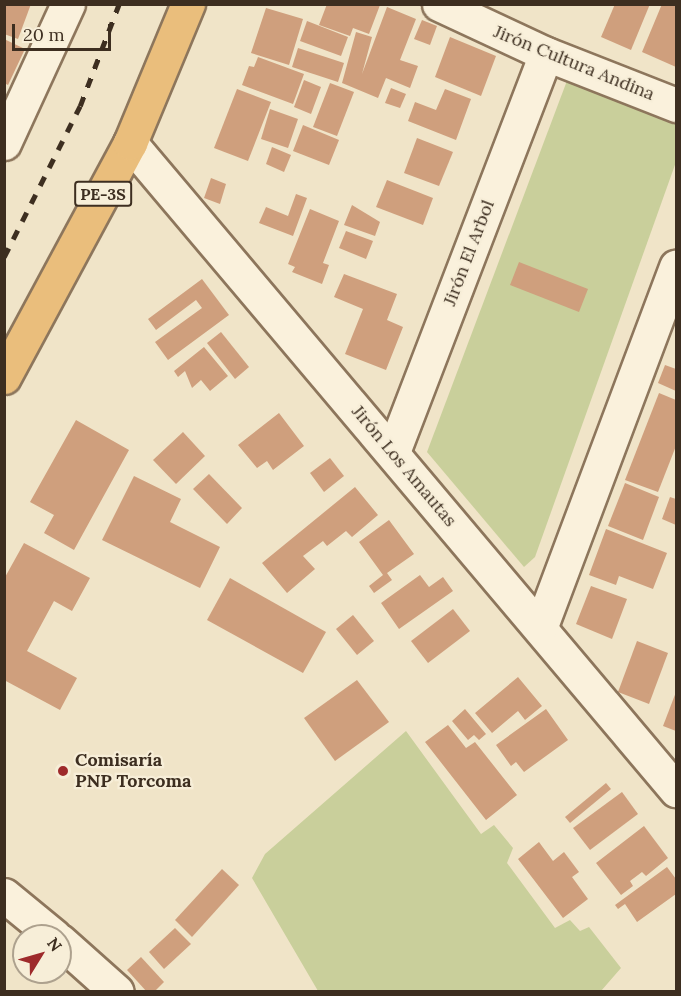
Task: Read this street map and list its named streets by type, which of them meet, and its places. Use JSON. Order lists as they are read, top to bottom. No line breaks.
{"streets":{"highway":["PE-3S"],"street":["Jirón Cultura Andina","Jirón El Arbol","Jirón Los Amautas"]},"crossings":[["Jirón Cultura Andina","Jirón El Arbol"],["PE-3S","Jirón Los Amautas"],["Jirón El Arbol","Jirón Los Amautas"]],"places":["Comisaría PNP Torcoma"],"scale_bar":"20 m","north":"top right"}
